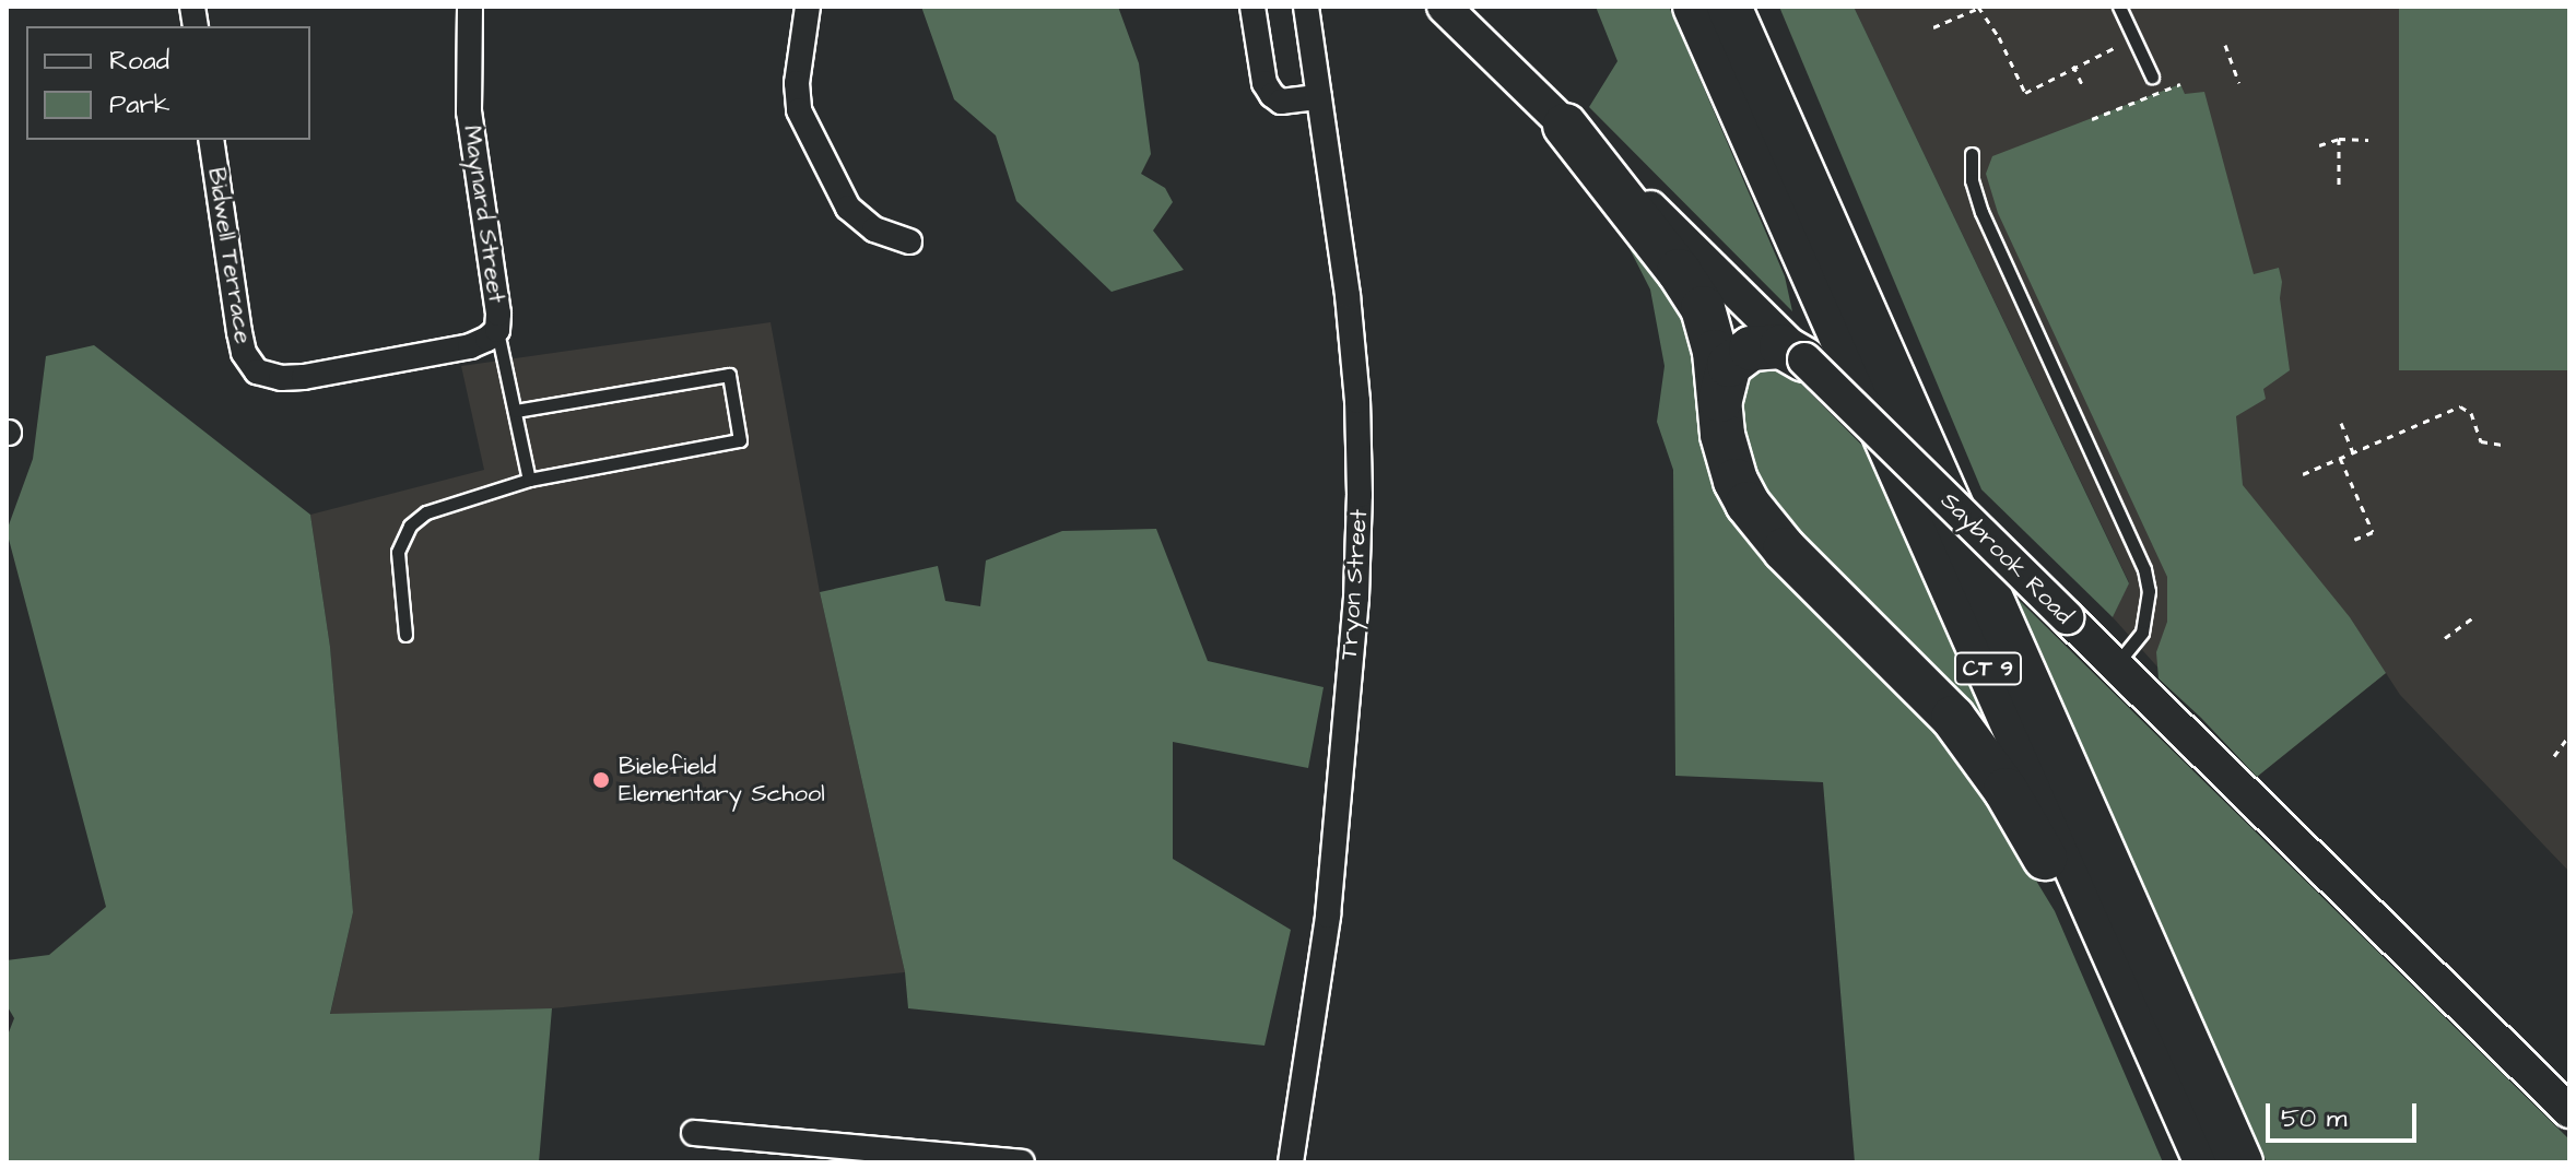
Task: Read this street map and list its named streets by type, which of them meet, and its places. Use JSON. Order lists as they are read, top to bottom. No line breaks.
{"streets":{"highway":["CT 9"],"main road":["Saybrook Road"],"street":["Maynard Street","Bidwell Terrace","Tryon Street"]},"crossings":[["Maynard Street","Bidwell Terrace"]],"places":["Bielefield Elementary School"],"legend":["Road","Park"],"scale_bar":"50 m"}
